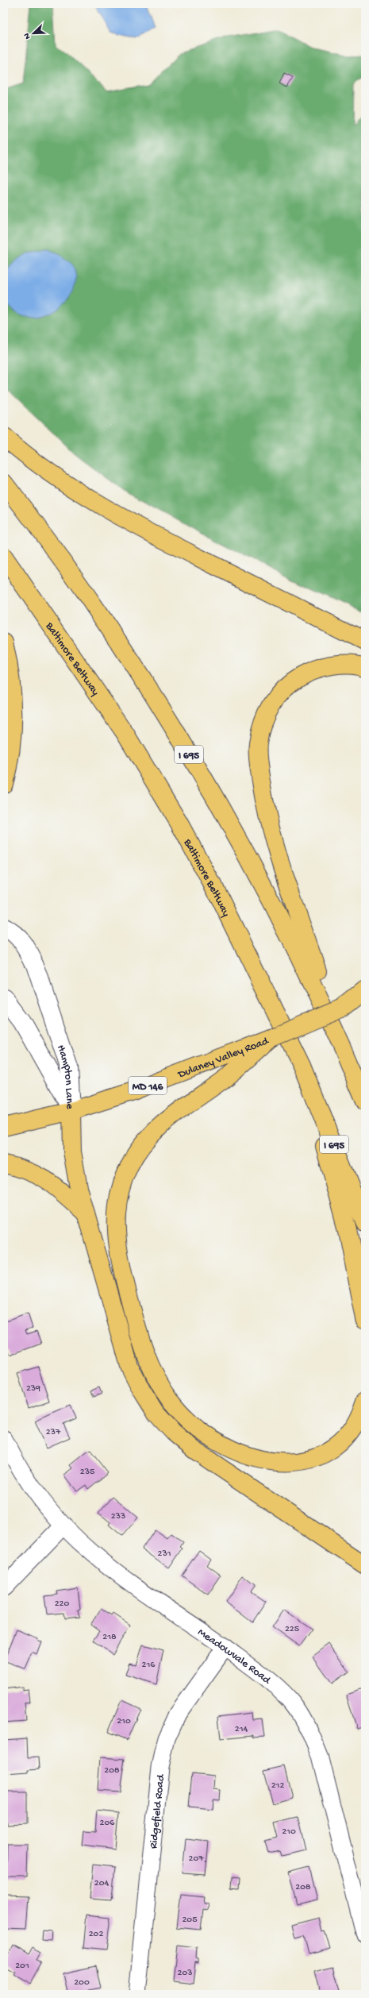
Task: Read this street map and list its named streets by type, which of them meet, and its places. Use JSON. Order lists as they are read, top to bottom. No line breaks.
{"streets":{"main road":["Baltimore Beltway","I 695","Dulaney Valley Road","MD 146"],"street":["Hampton Lane","Meadowvale Road","Ridgefield Road"]},"crossings":[["Dulaney Valley Road","Hampton Lane"],["Meadowvale Road","Ridgefield Road"]],"house_numbers":["239","237","235","233","231","220","225","218","216","210","214","208","212","206","210","207","204","208","205","202","201","203","200"],"north":"bottom left"}
